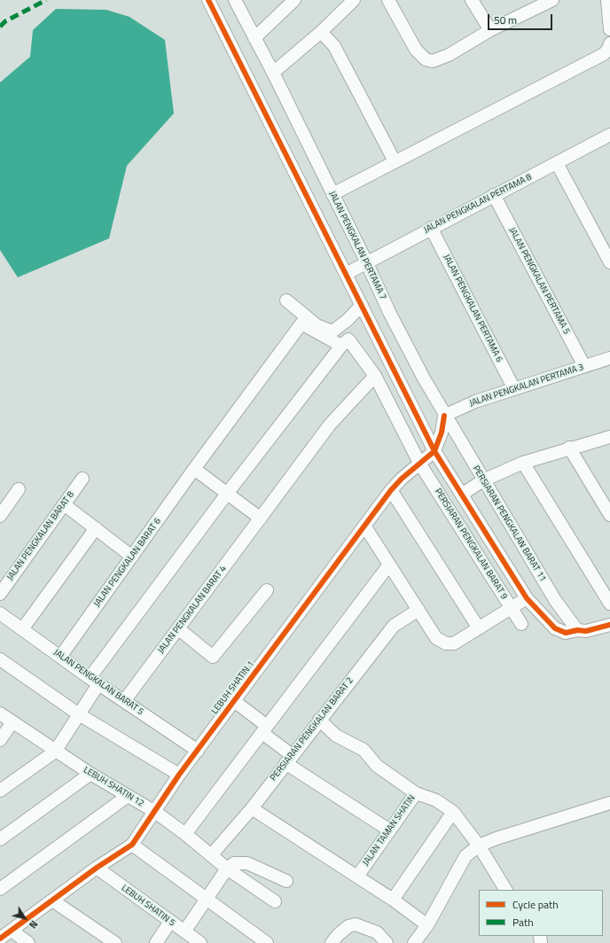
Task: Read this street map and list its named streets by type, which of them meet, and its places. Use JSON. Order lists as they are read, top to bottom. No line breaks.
{"streets":{"street":["JALAN PENGKALAN PERTAMA 8","JALAN PENGKALAN PERTAMA 7","JALAN PENGKALAN PERTAMA 5","JALAN PENGKALAN PERTAMA 6","JALAN PENGKALAN PERTAMA 3","PERSIARAN PENGKALAN BARAT 11","JALAN PENGKALAN BARAT 8","PERSIARAN PENGKALAN BARAT 9","JALAN PENGKALAN BARAT 6","JALAN PENGKALAN BARAT 4","JALAN PENGKALAN BARAT 5","LEBUH SHATIN 1","PERSIARAN PENGKALAN BARAT 2","LEBUH SHATIN 12","JALAN TAMAN SHATIN","LEBUH SHATIN 5"]},"crossings":[["JALAN PENGKALAN PERTAMA 8","JALAN PENGKALAN PERTAMA 7"],["JALAN PENGKALAN PERTAMA 8","JALAN PENGKALAN PERTAMA 5"],["JALAN PENGKALAN PERTAMA 8","JALAN PENGKALAN PERTAMA 6"],["JALAN PENGKALAN PERTAMA 7","JALAN PENGKALAN PERTAMA 3"],["JALAN PENGKALAN PERTAMA 7","PERSIARAN PENGKALAN BARAT 11"],["JALAN PENGKALAN PERTAMA 7","LEBUH SHATIN 1"],["JALAN PENGKALAN PERTAMA 5","JALAN PENGKALAN PERTAMA 3"],["JALAN PENGKALAN PERTAMA 6","JALAN PENGKALAN PERTAMA 3"],["JALAN PENGKALAN PERTAMA 3","PERSIARAN PENGKALAN BARAT 11"],["JALAN PENGKALAN PERTAMA 3","LEBUH SHATIN 1"],["PERSIARAN PENGKALAN BARAT 11","LEBUH SHATIN 1"],["PERSIARAN PENGKALAN BARAT 9","JALAN PENGKALAN BARAT 6"],["PERSIARAN PENGKALAN BARAT 9","JALAN PENGKALAN BARAT 4"],["PERSIARAN PENGKALAN BARAT 9","LEBUH SHATIN 1"],["JALAN PENGKALAN BARAT 6","JALAN PENGKALAN BARAT 5"],["JALAN PENGKALAN BARAT 4","JALAN PENGKALAN BARAT 5"],["JALAN PENGKALAN BARAT 5","LEBUH SHATIN 1"],["LEBUH SHATIN 1","LEBUH SHATIN 12"],["LEBUH SHATIN 1","LEBUH SHATIN 5"],["PERSIARAN PENGKALAN BARAT 2","LEBUH SHATIN 12"]],"legend":["Cycle path","Path"],"scale_bar":"50 m","north":"bottom right"}
